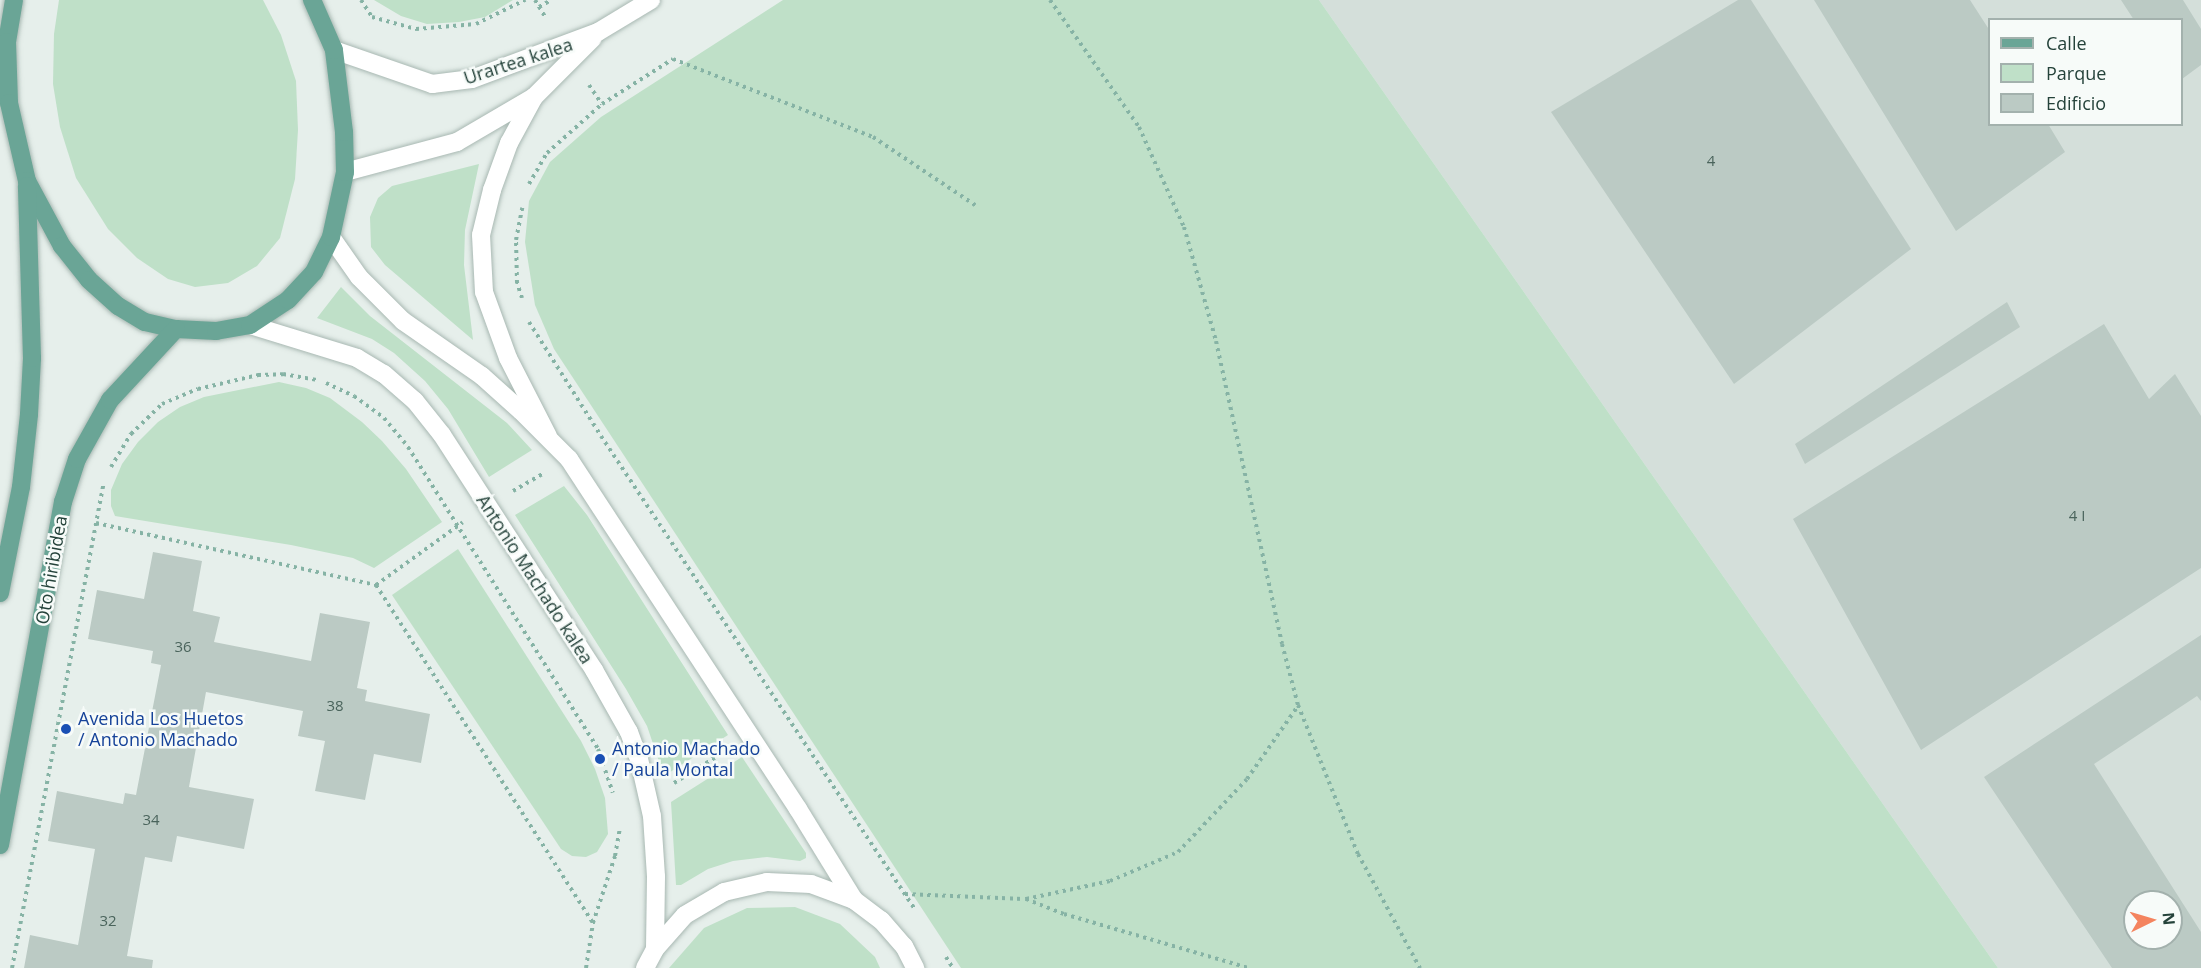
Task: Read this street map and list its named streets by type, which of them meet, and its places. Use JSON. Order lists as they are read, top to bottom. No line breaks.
{"streets":{"main road":["Urartea kalea","Oto hiribidea","Antonio Machado kalea"]},"places":["Avenida Los Huetos / Antonio Machado","Antonio Machado / Paula Montal"],"house_numbers":["4","4 I","36","38","34","32"],"legend":["Calle","Parque","Edificio"],"north":"right"}
